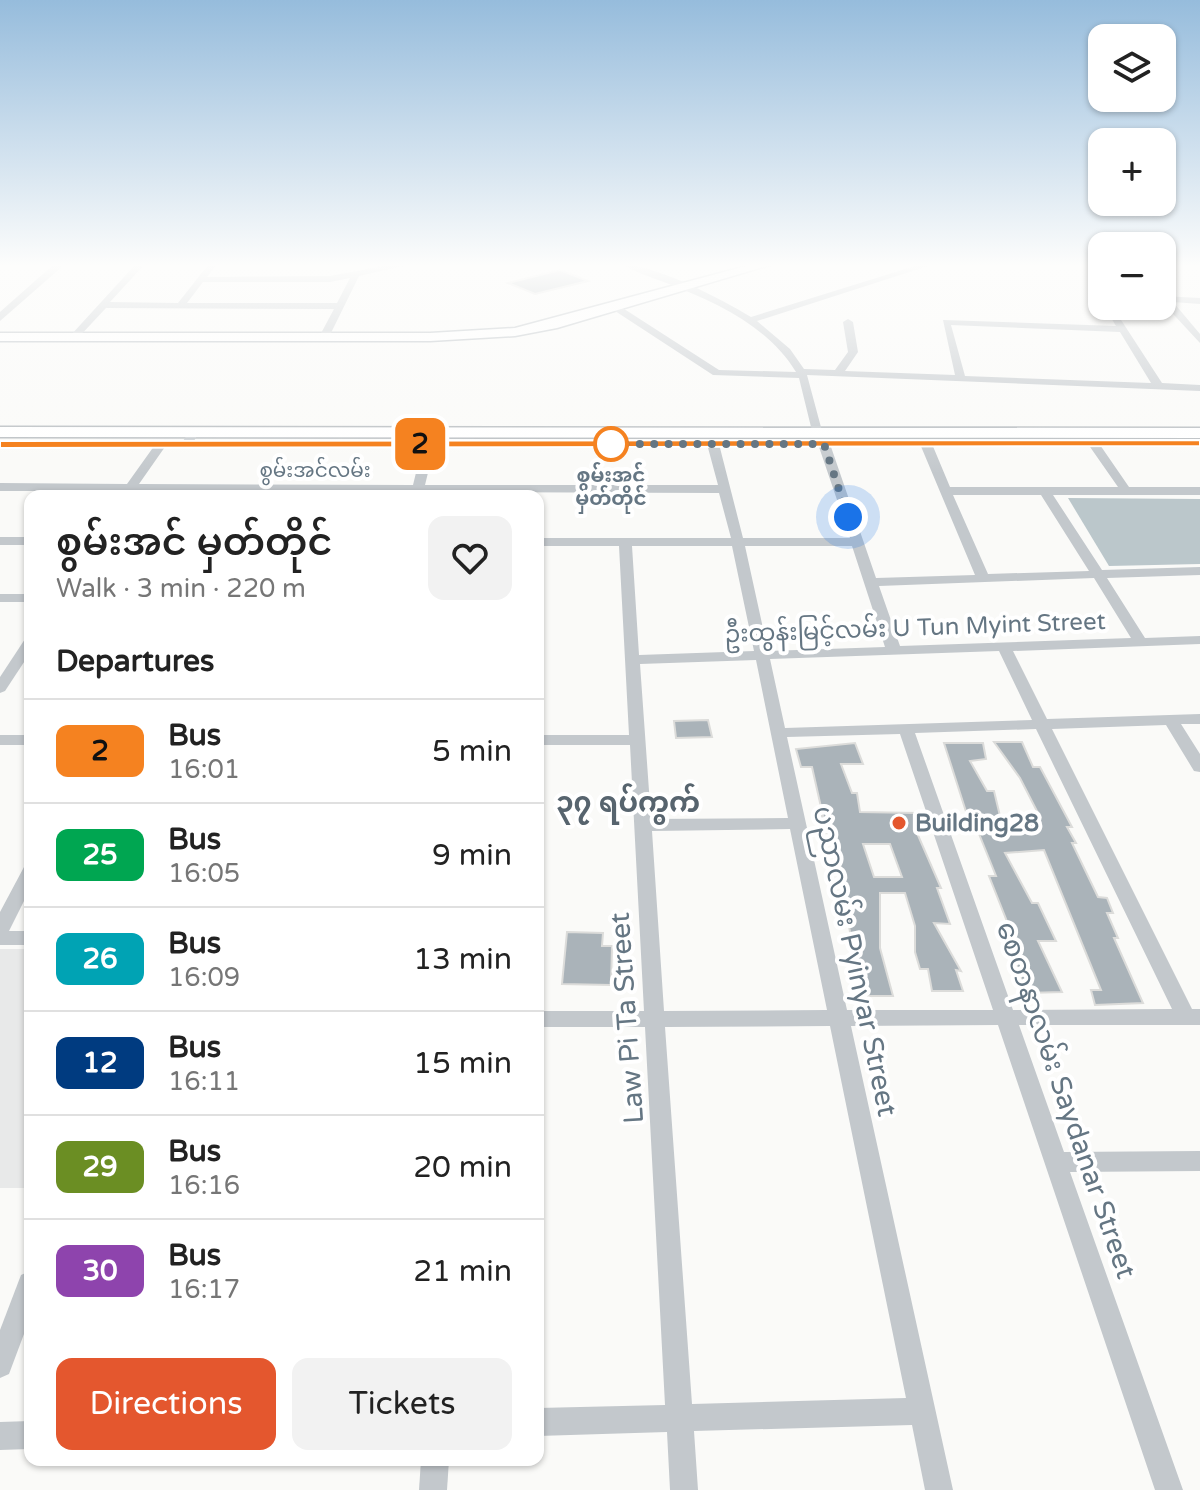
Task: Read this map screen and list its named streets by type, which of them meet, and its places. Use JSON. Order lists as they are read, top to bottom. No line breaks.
{"streets":{"street":["စွမ်းအင်လမ်း","ဦးထွန်းမြင့်လမ်း U Tun Myint Street","ပညာလမ်း Pyinyar Street","Law Pi Ta Street","စေတနာလမ်း Saydanar Street"]},"crossings":[["စွမ်းအင်လမ်း","ပညာလမ်း Pyinyar Street"],["ဦးထွန်းမြင့်လမ်း U Tun Myint Street","ပညာလမ်း Pyinyar Street"],["ဦးထွန်းမြင့်လမ်း U Tun Myint Street","Law Pi Ta Street"]],"districts":["၃၇ ရပ်ကွက်"],"places":["စွမ်းအင် မှတ်တိုင်","Building28"],"lines":["bus line 2"],"page":{"on_map":"2","map_buttons":["+","−"],"heading":[["စွမ်းအင် မှတ်တိုင်","Walk · 3 min · 220 m"],"Departures"],"list":[{"mark":"2","name":"Bus","note":"16:01","value":"5 min"},{"mark":"25","name":"Bus","note":"16:05","value":"9 min"},{"mark":"26","name":"Bus","note":"16:09","value":"13 min"},{"mark":"12","name":"Bus","note":"16:11","value":"15 min"},{"mark":"29","name":"Bus","note":"16:16","value":"20 min"},{"mark":"30","name":"Bus","note":"16:17","value":"21 min"}],"buttons":["Directions","Tickets"]}}
